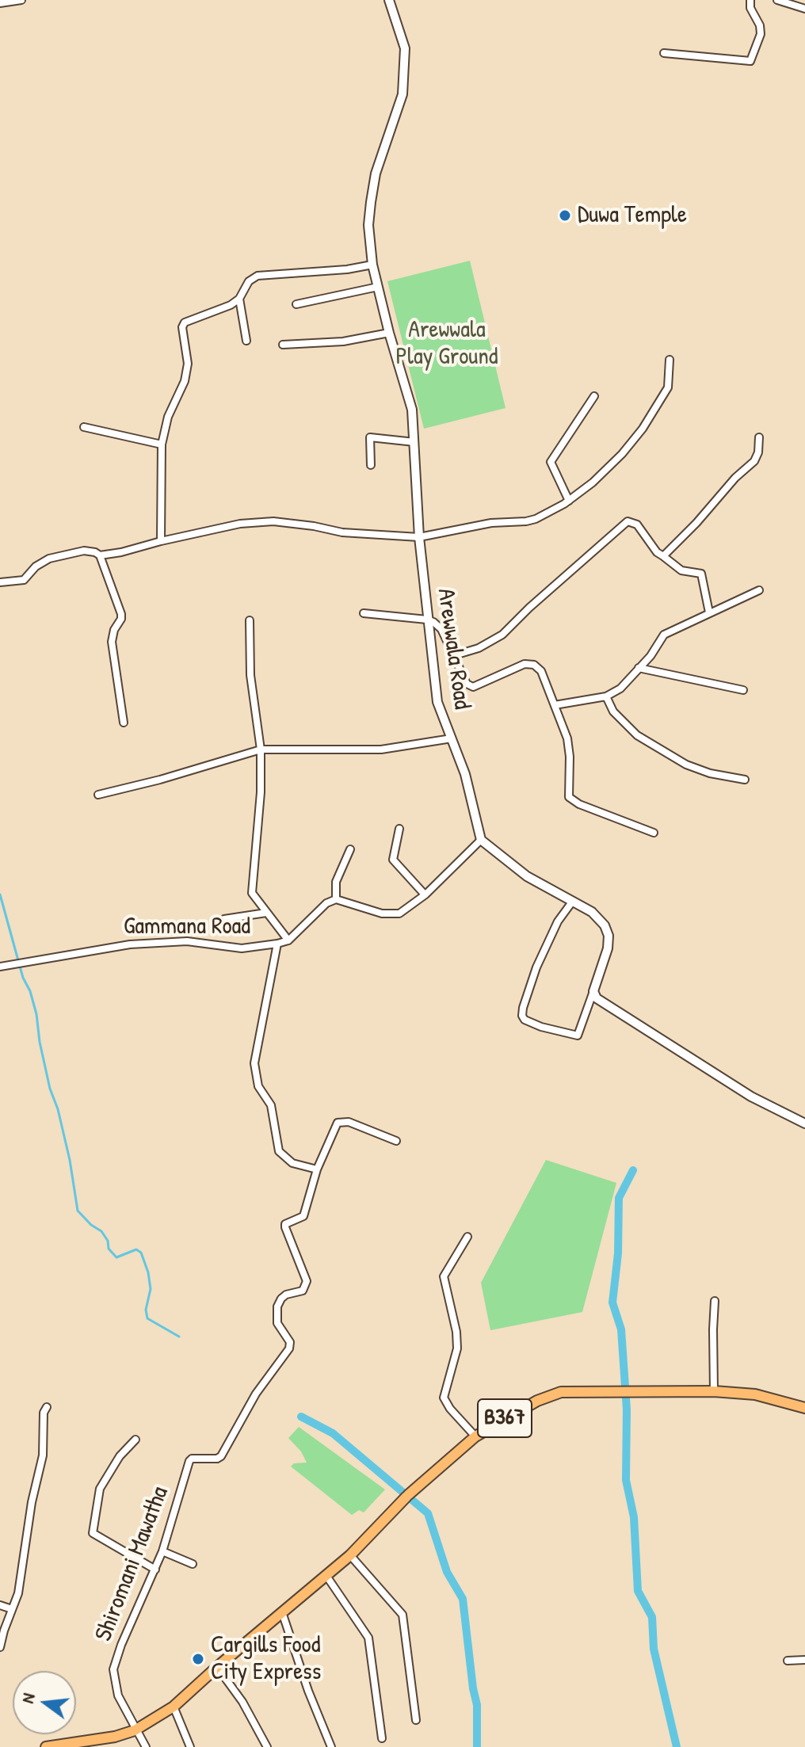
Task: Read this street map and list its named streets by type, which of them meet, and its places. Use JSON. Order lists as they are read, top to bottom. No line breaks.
{"streets":{"main road":["B367"],"street":["Arewwala Road","Gammana Road","Shiromani Mawatha"]},"crossings":[["B367","Shiromani Mawatha"]],"parks":["Arewwala Play Ground"],"places":["Duwa Temple","Cargills Food City Express"],"north":"left"}
